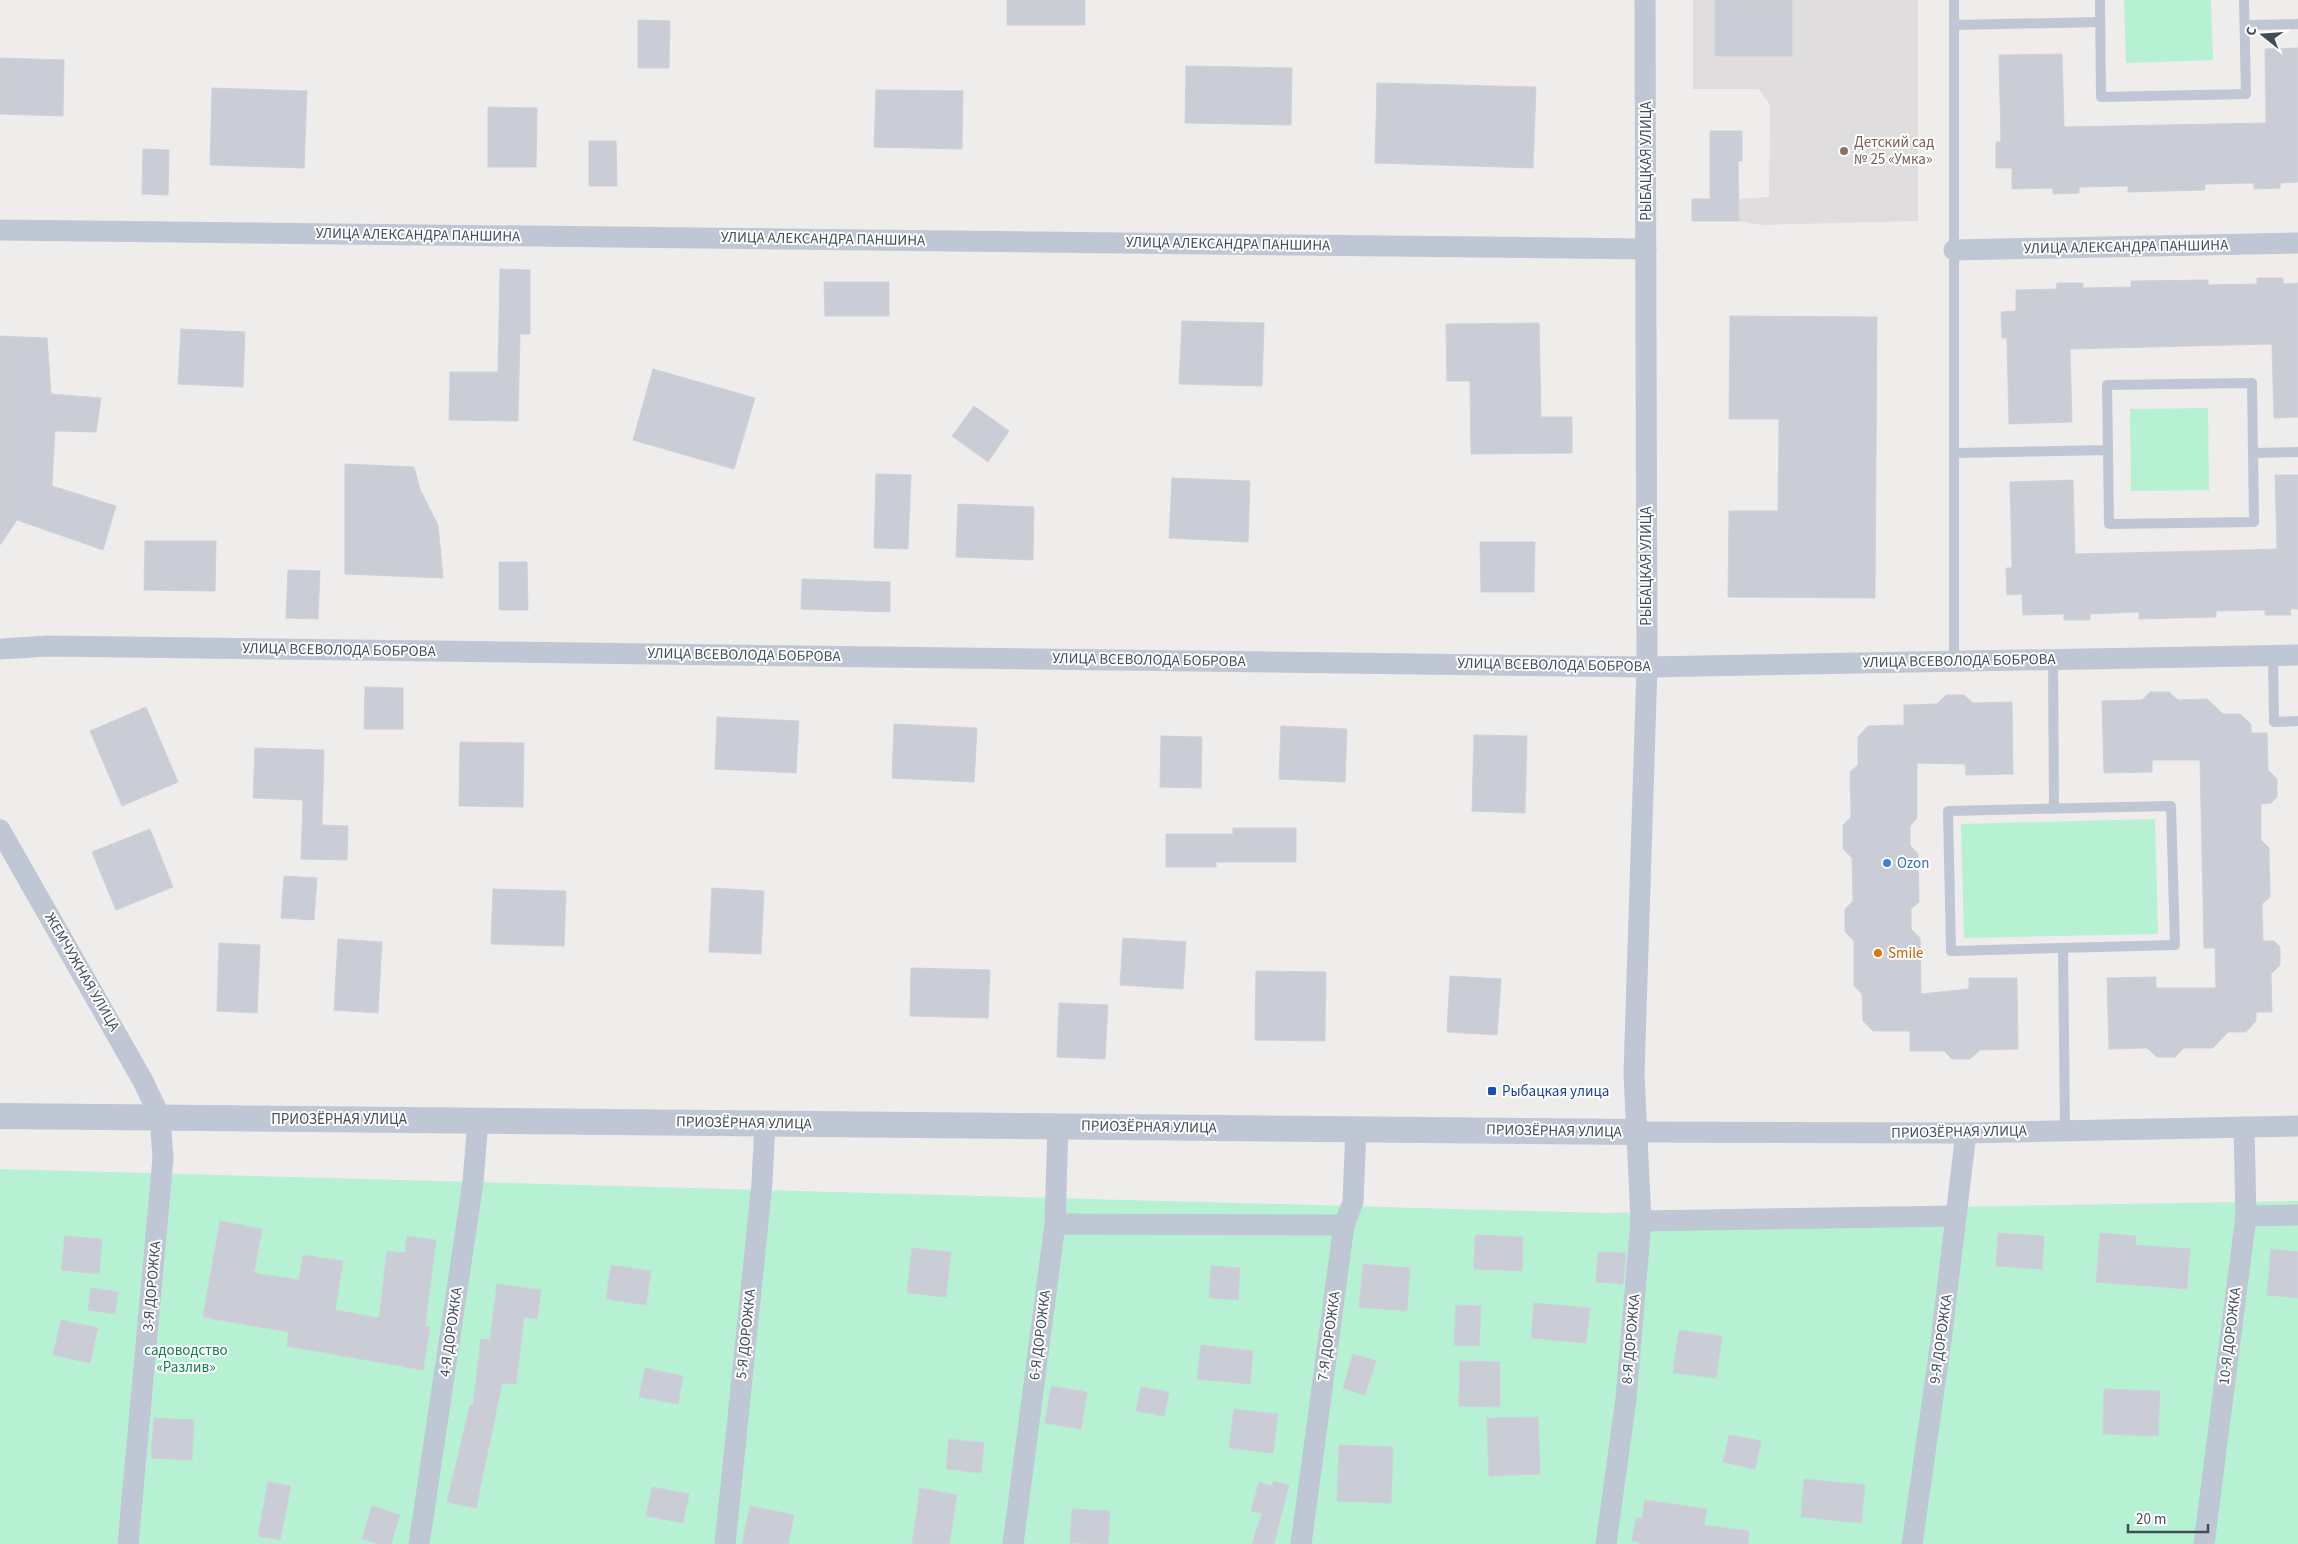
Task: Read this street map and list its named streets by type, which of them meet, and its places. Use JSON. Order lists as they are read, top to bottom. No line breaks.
{"streets":{"street":["РЫБАЦКАЯ УЛИЦА","УЛИЦА АЛЕКСАНДРА ПАНШИНА","УЛИЦА ВСЕВОЛОДА БОБРОВА","ЖЕМЧУЖНАЯ УЛИЦА","ПРИОЗЁРНАЯ УЛИЦА","3-Я ДОРОЖКА","4-Я ДОРОЖКА","5-Я ДОРОЖКА","6-Я ДОРОЖКА","7-Я ДОРОЖКА","10-Я ДОРОЖКА","8-Я ДОРОЖКА","9-Я ДОРОЖКА"]},"crossings":[["РЫБАЦКАЯ УЛИЦА","УЛИЦА АЛЕКСАНДРА ПАНШИНА"],["РЫБАЦКАЯ УЛИЦА","УЛИЦА ВСЕВОЛОДА БОБРОВА"],["РЫБАЦКАЯ УЛИЦА","ПРИОЗЁРНАЯ УЛИЦА"],["РЫБАЦКАЯ УЛИЦА","8-Я ДОРОЖКА"],["ЖЕМЧУЖНАЯ УЛИЦА","ПРИОЗЁРНАЯ УЛИЦА"],["ЖЕМЧУЖНАЯ УЛИЦА","3-Я ДОРОЖКА"],["ПРИОЗЁРНАЯ УЛИЦА","3-Я ДОРОЖКА"],["ПРИОЗЁРНАЯ УЛИЦА","4-Я ДОРОЖКА"],["ПРИОЗЁРНАЯ УЛИЦА","5-Я ДОРОЖКА"],["ПРИОЗЁРНАЯ УЛИЦА","6-Я ДОРОЖКА"],["ПРИОЗЁРНАЯ УЛИЦА","7-Я ДОРОЖКА"],["ПРИОЗЁРНАЯ УЛИЦА","10-Я ДОРОЖКА"],["ПРИОЗЁРНАЯ УЛИЦА","8-Я ДОРОЖКА"],["ПРИОЗЁРНАЯ УЛИЦА","9-Я ДОРОЖКА"]],"parks":["садоводство «Разлив»"],"places":{"other":["Детский сад № 25 «Умка»","Ozon","Smile"],"transit":["Рыбацкая улица"]},"scale_bar":"20 m","north":"left"}
